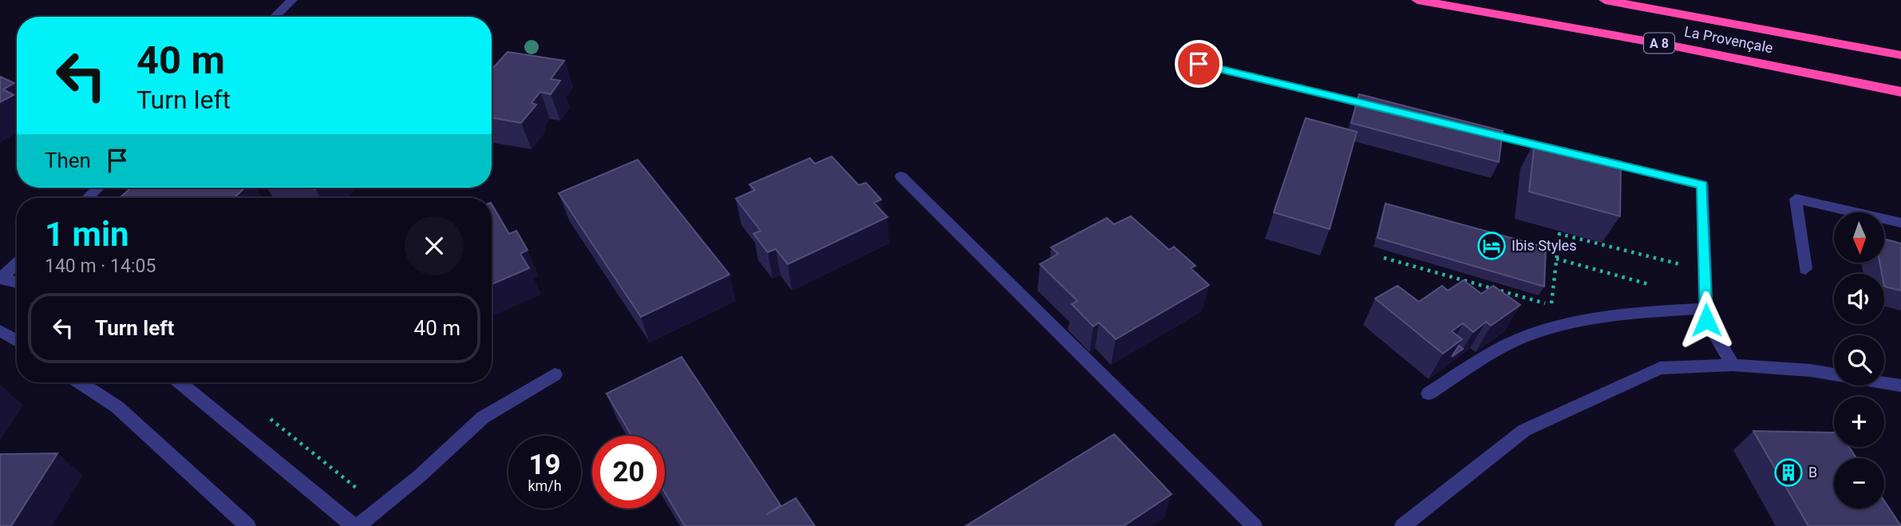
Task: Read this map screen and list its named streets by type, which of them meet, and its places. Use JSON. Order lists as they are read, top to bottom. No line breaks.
{"streets":{"highway":["La Provençale","A 8"]},"places":{"hotel":["Ibis Styles"],"building":["B"]},"north":"bottom","page":{"turn":["40 m","Turn left"],"then":"Then","heading":["1 min","140 m · 14:05"],"map_buttons":["+","−"],"list":[{"name":"Turn left","value":"40 m"}],"speed":"19 km/h","limit":"20"}}
